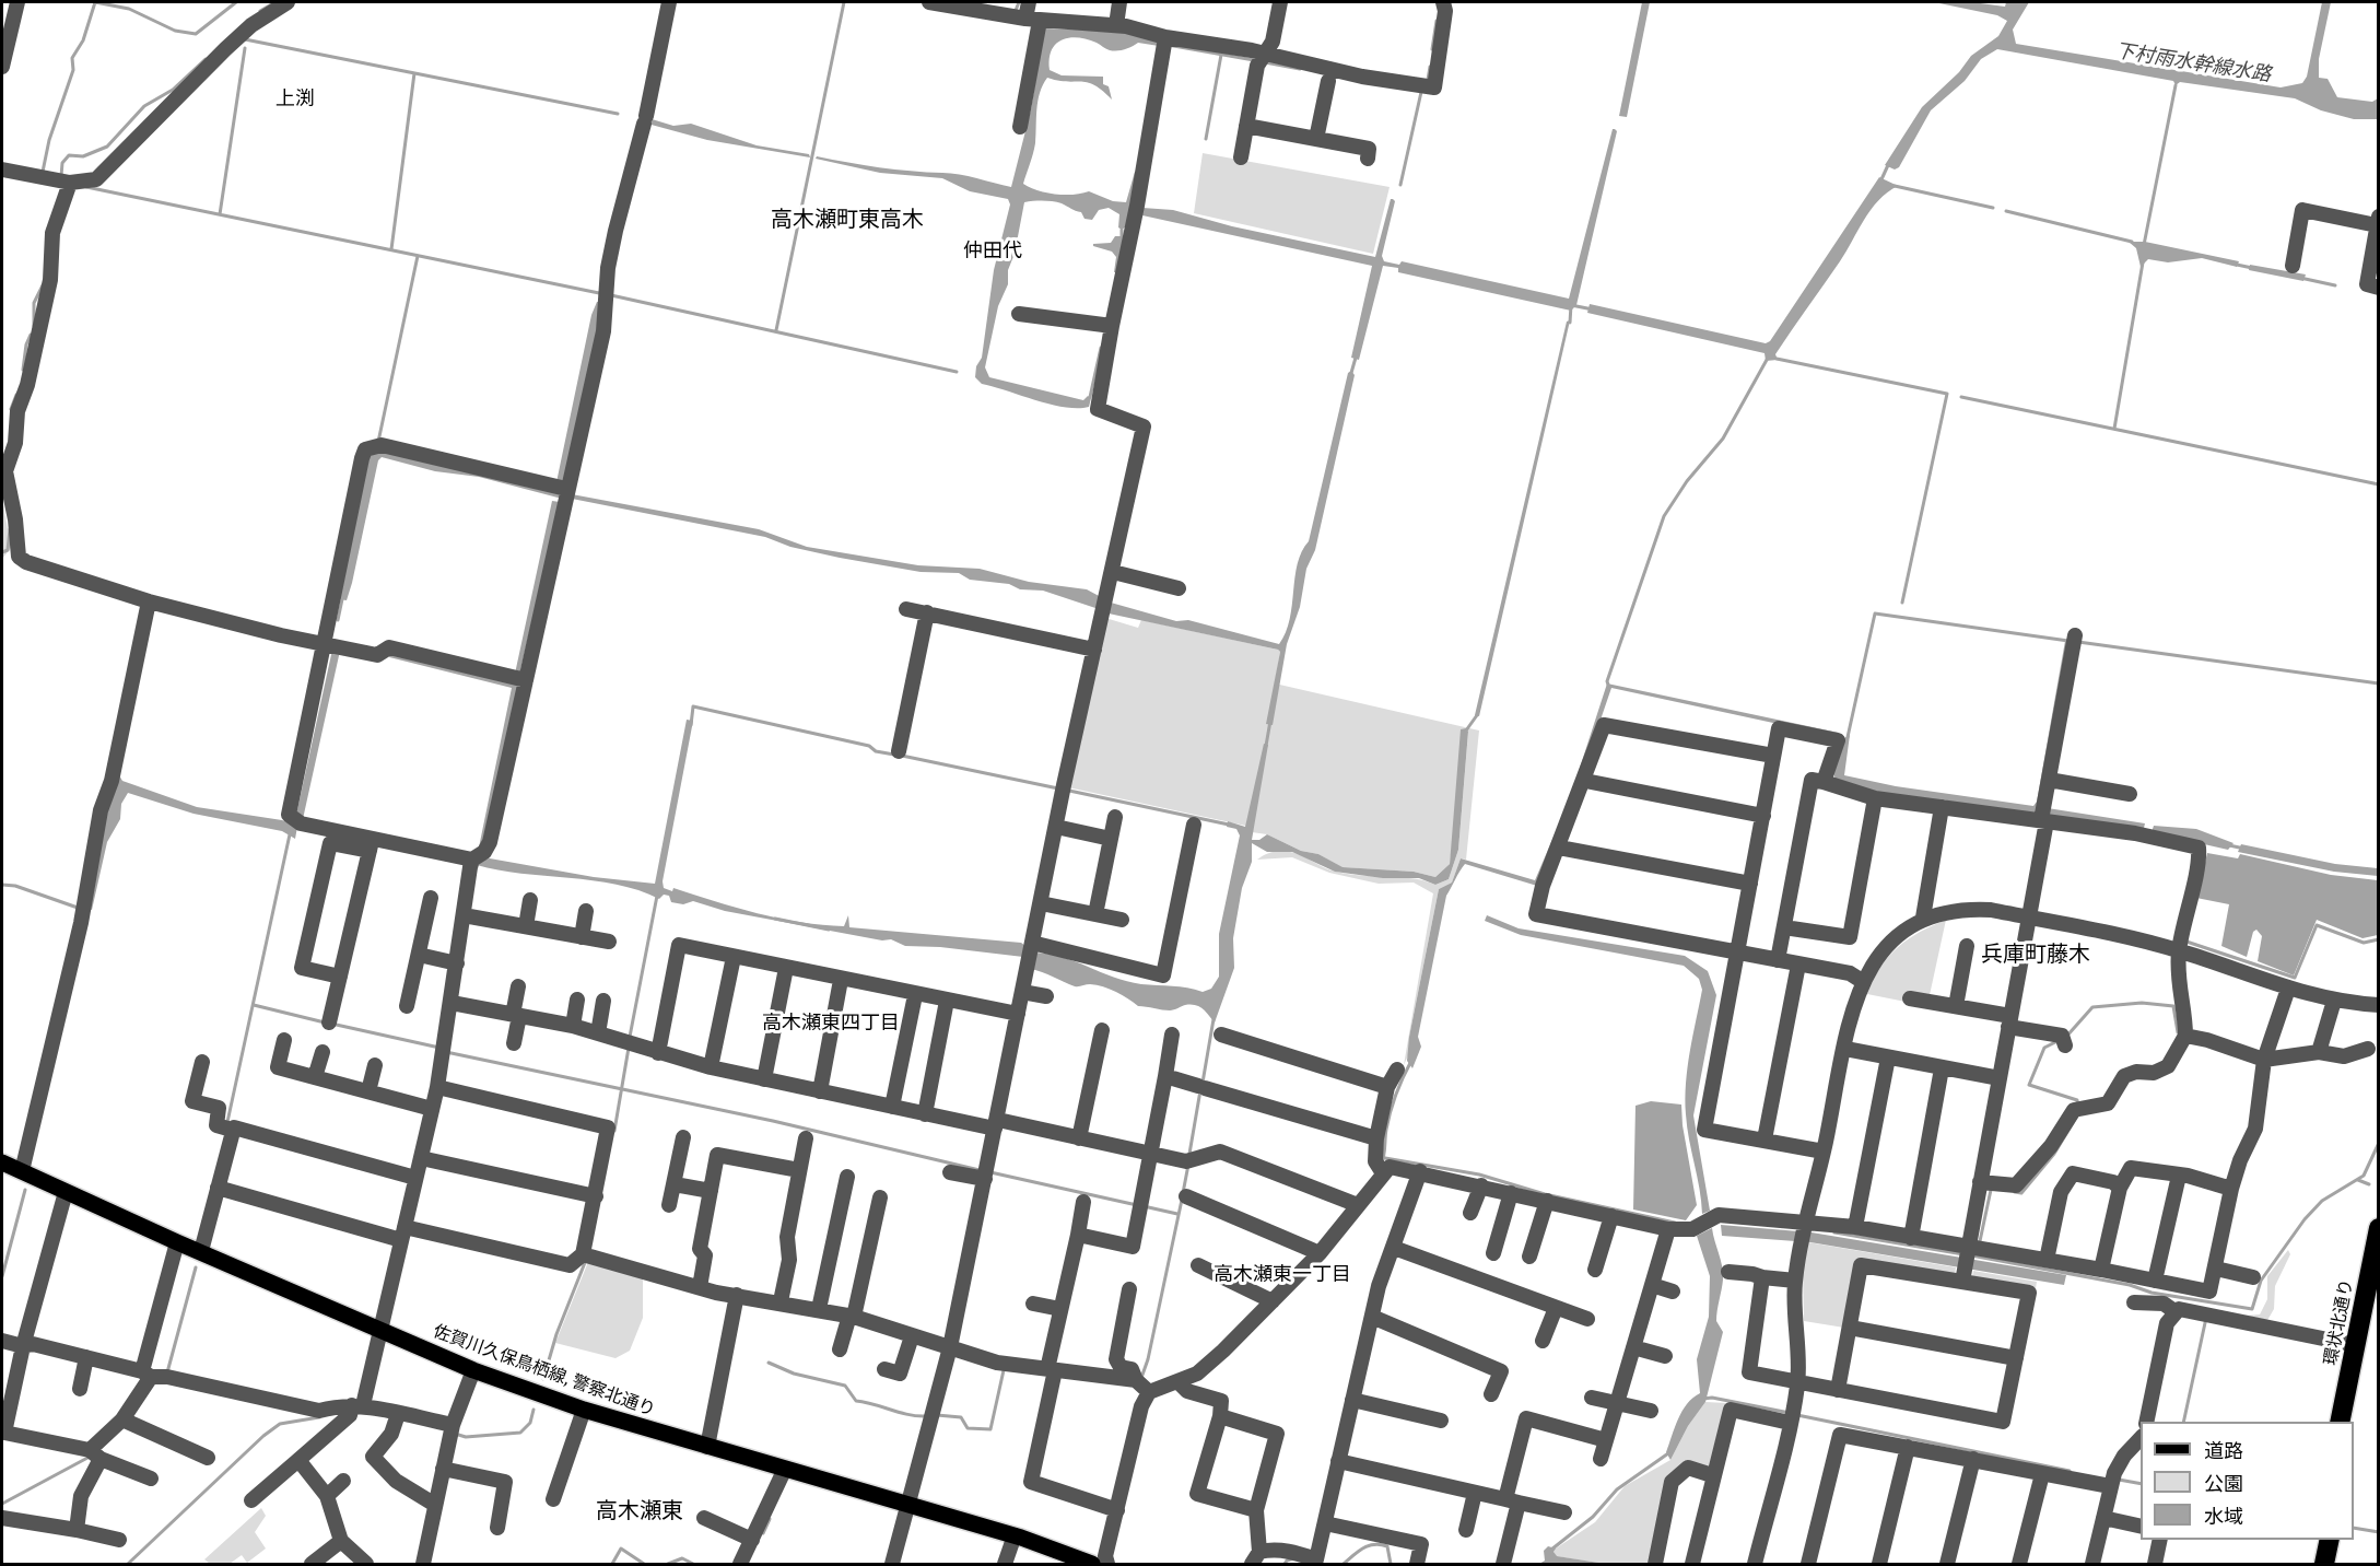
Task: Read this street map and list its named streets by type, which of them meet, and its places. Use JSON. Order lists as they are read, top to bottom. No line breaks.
{"streets":{"highway":["環状北通り"],"main road":["佐賀川久保鳥栖線, 警察北通り"]},"districts":["上渕","高木瀬町東高木","仲田代","兵庫町藤木","高木瀬東四丁目","高木瀬東一丁目","高木瀬東"],"water":["下村雨水幹線水路"],"legend":["道路","公園","水域"]}
